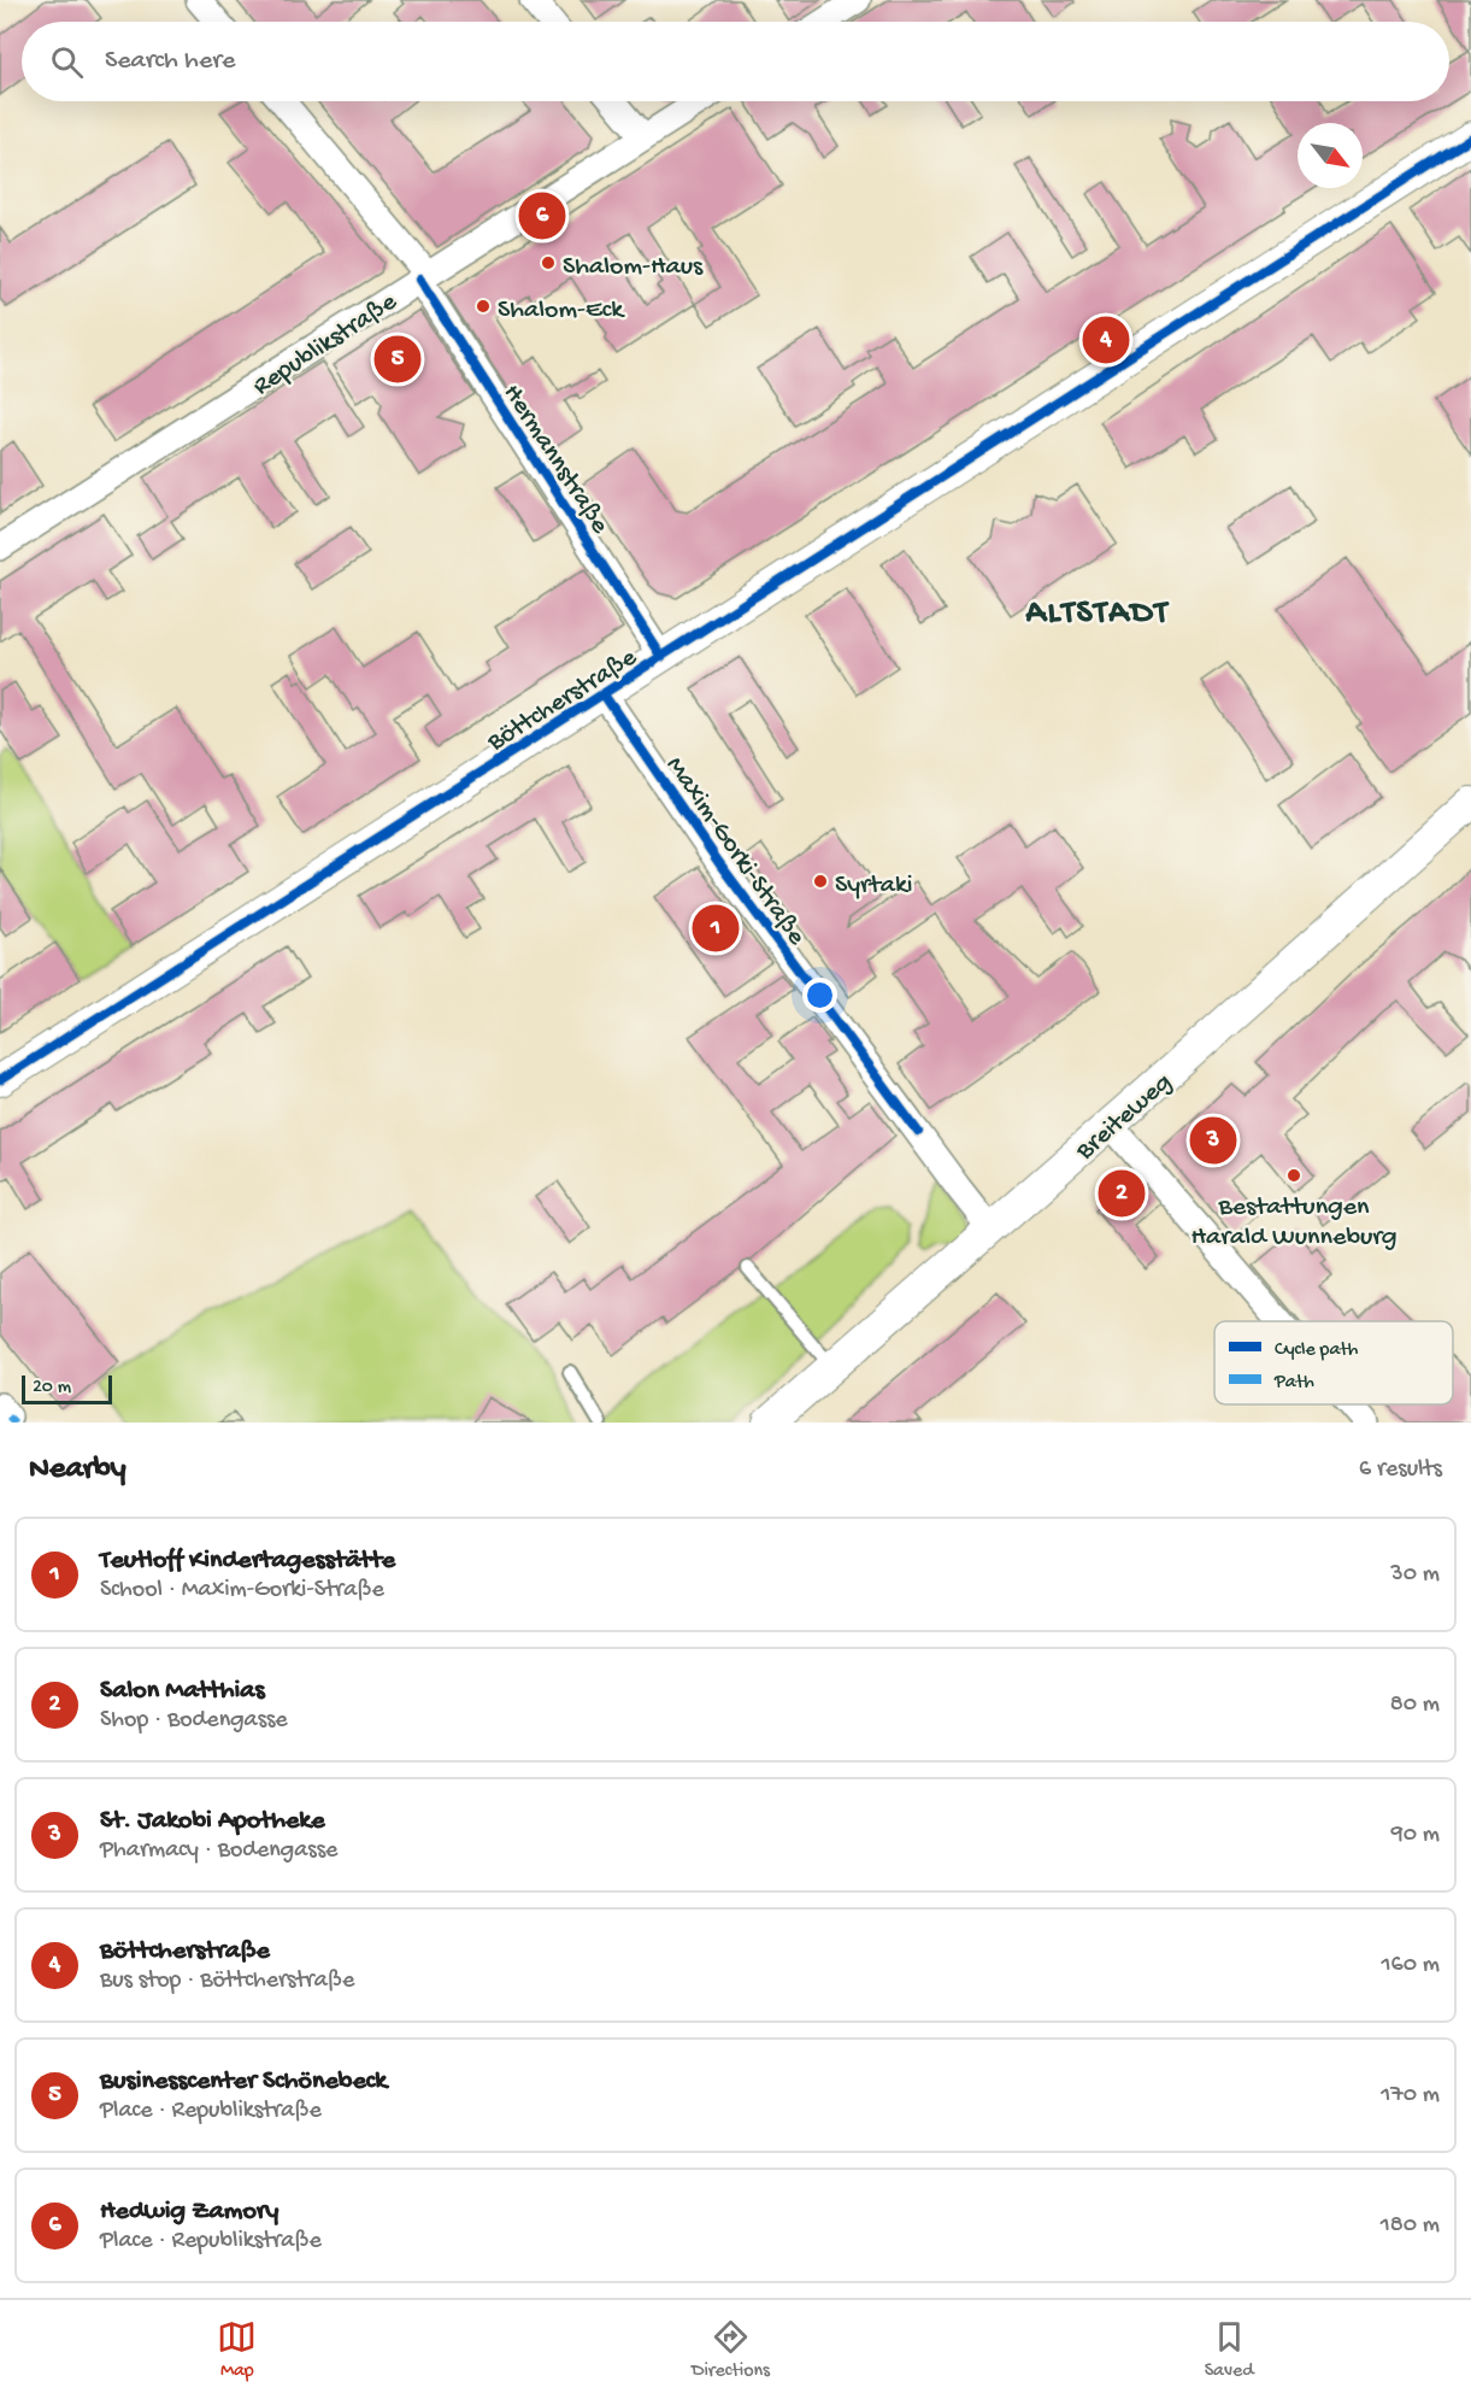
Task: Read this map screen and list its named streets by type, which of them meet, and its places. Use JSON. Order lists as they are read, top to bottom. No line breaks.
{"streets":{"street":["Republikstraße","Hermannstraße","Böttcherstraße","Maxim-Gorki-Straße","Breiteweg"]},"crossings":[["Republikstraße","Hermannstraße"],["Hermannstraße","Böttcherstraße"],["Böttcherstraße","Maxim-Gorki-Straße"],["Maxim-Gorki-Straße","Breiteweg"]],"districts":["ALTSTADT"],"places":["Shalom-Haus","Shalom-Eck","Syrtaki","Bestattungen Harald Wunneburg"],"legend":["Cycle path","Path"],"scale_bar":"20 m","north":"bottom right","page":{"search":"Search here","pins":["6","4","5","1","3","2"],"scale":"20 m","heading":["Nearby","6 results"],"list":[{"mark":"1","name":"Teutloff Kindertagesstätte","note":"School · Maxim-Gorki-Straße","value":"30 m"},{"mark":"2","name":"Salon Matthias","note":"Shop · Bodengasse","value":"80 m"},{"mark":"3","name":"St. Jakobi Apotheke","note":"Pharmacy · Bodengasse","value":"90 m"},{"mark":"4","name":"Böttcherstraße","note":"Bus stop · Böttcherstraße","value":"160 m"},{"mark":"5","name":"Businesscenter Schönebeck","note":"Place · Republikstraße","value":"170 m"},{"mark":"6","name":"Hedwig Zamory","note":"Place · Republikstraße","value":"180 m"}],"nav":["Map","Directions","Saved"]}}
